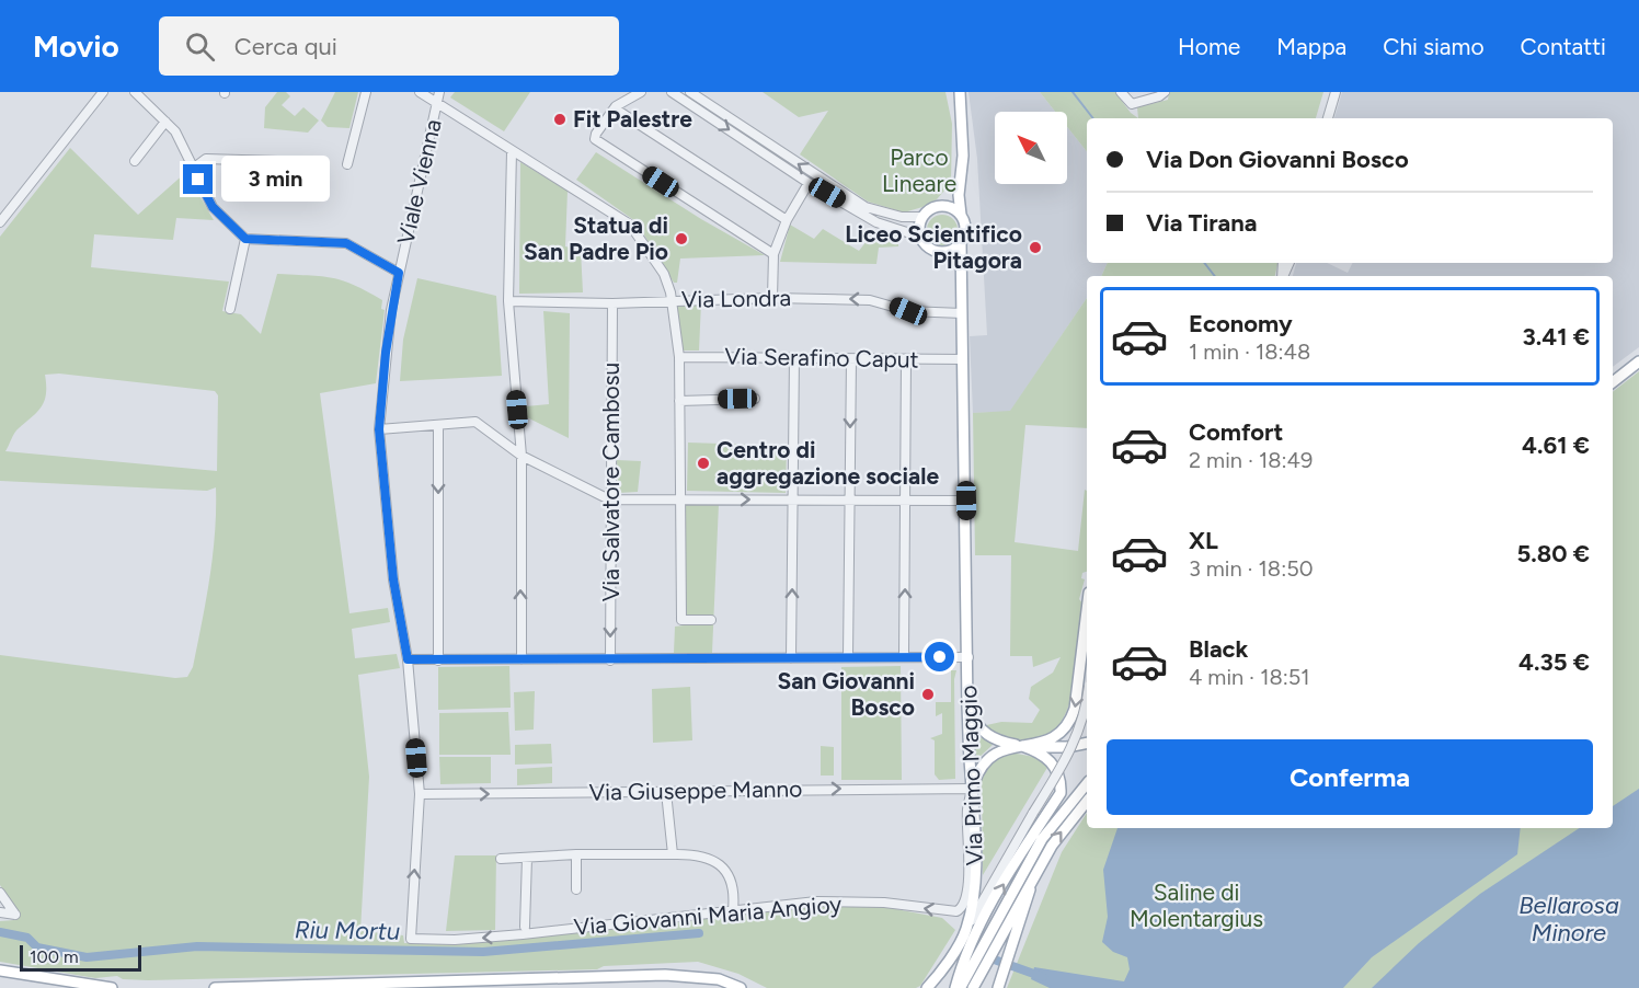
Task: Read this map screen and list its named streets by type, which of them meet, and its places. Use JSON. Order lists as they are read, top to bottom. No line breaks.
{"streets":{"main road":["Via Primo Maggio"],"street":["Viale Vienna","Via Londra","Via Serafino Caput","Via Salvatore Cambosu","Via Giuseppe Manno","Via Giovanni Maria Angioy"]},"crossings":[["Viale Vienna","Via Giuseppe Manno"],["Viale Vienna","Via Giovanni Maria Angioy"],["Via Londra","Via Salvatore Cambosu"],["Via Londra","Via Primo Maggio"],["Via Serafino Caput","Via Primo Maggio"],["Via Primo Maggio","Via Giuseppe Manno"],["Via Primo Maggio","Via Giovanni Maria Angioy"],["Via Giuseppe Manno","Via Giovanni Maria Angioy"]],"one_way":["Via Londra","Via Salvatore Cambosu","Via Giovanni Maria Angioy"],"water":["Bellarosa Minore","Riu Mortu"],"parks":["Parco Lineare","Saline di Molentargius"],"places":["Fit Palestre","Statua di San Padre Pio","Liceo Scientifico Pitagora","Centro di aggregazione sociale","San Giovanni Bosco"],"scale_bar":"100 m","north":"top left","page":{"header":"Movio","search":"Cerca qui","nav":["Home","Mappa","Chi siamo","Contatti"],"banner":["Via Don Giovanni Bosco","Via Tirana"],"bubble":"3 min","list":[{"name":"Economy","note":"1 min · 18:48","value":"3.41 €"},{"name":"Comfort","note":"2 min · 18:49","value":"4.61 €"},{"name":"XL","note":"3 min · 18:50","value":"5.80 €"},{"name":"Black","note":"4 min · 18:51","value":"4.35 €"}],"buttons":"Conferma","scale":"100 m"}}
